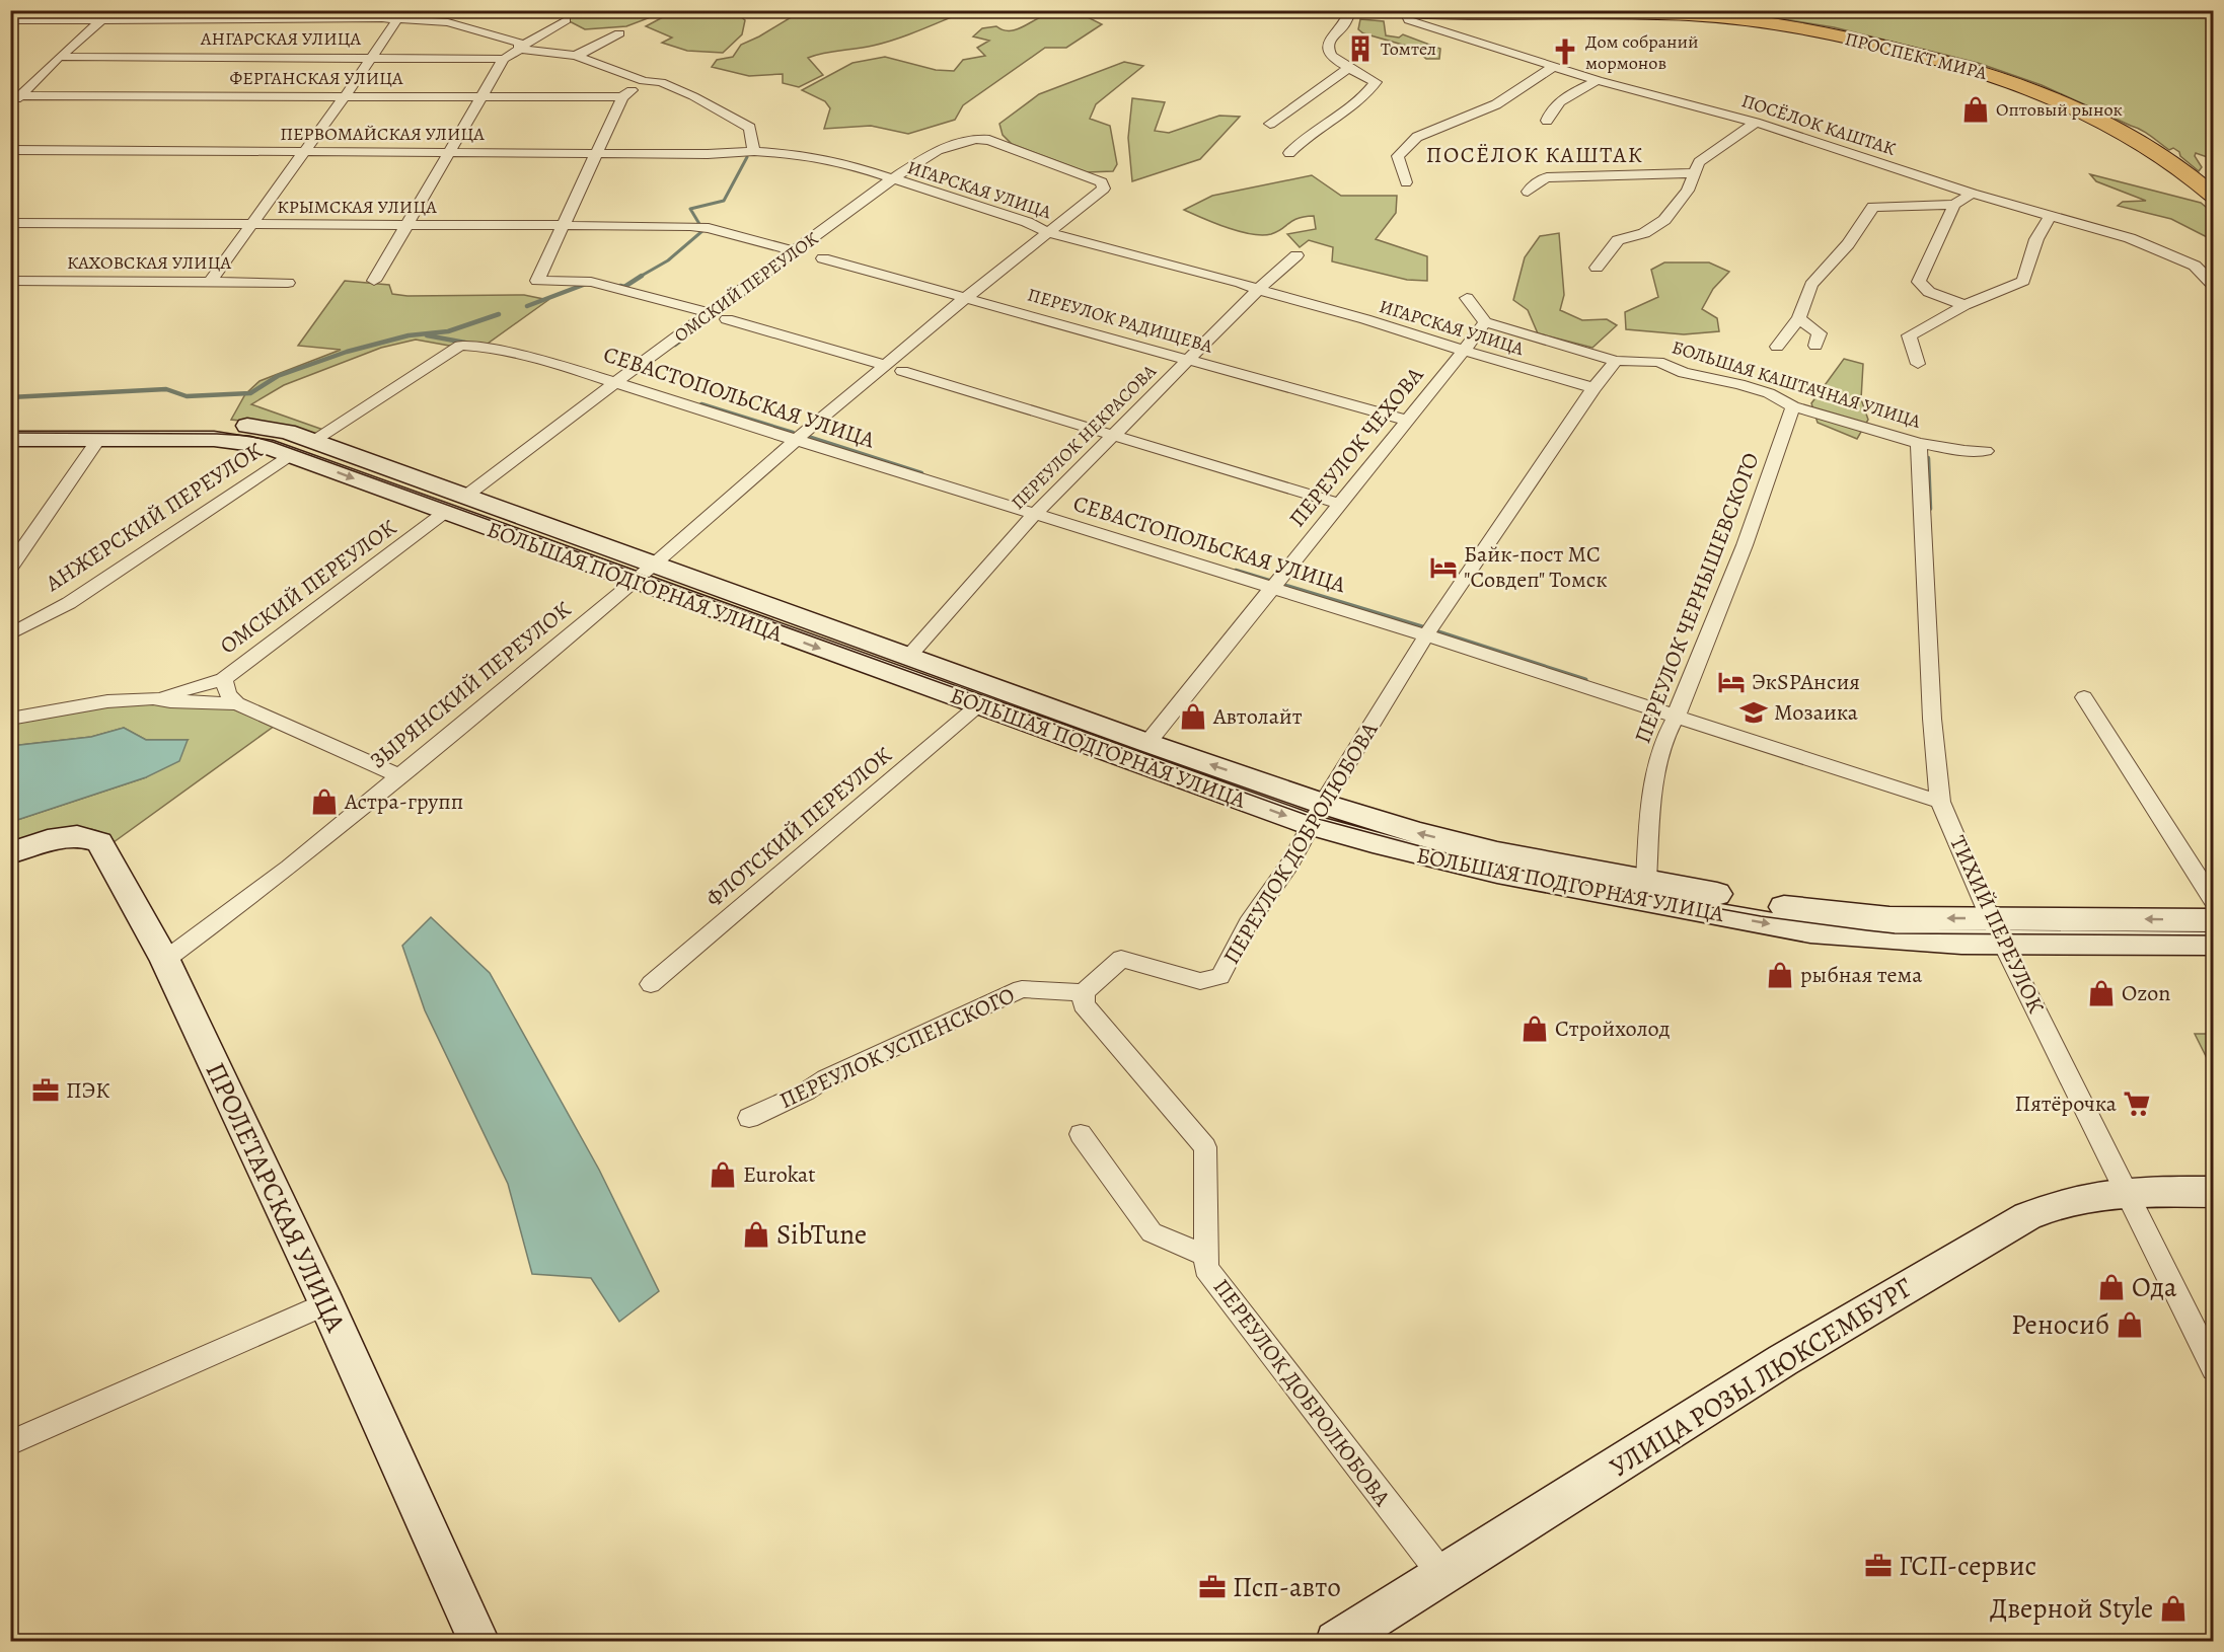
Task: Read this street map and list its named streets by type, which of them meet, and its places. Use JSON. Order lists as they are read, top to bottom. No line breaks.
{"streets":{"main road":["ПРОСПЕКТ МИРА","БОЛЬШАЯ ПОДГОРНАЯ УЛИЦА","ПРОЛЕТАРСКАЯ УЛИЦА","УЛИЦА РОЗЫ ЛЮКСЕМБУРГ"],"street":["АНГАРСКАЯ УЛИЦА","ФЕРГАНСКАЯ УЛИЦА","ПОСЁЛОК КАШТАК","ПЕРВОМАЙСКАЯ УЛИЦА","ИГАРСКАЯ УЛИЦА","КРЫМСКАЯ УЛИЦА","КАХОВСКАЯ УЛИЦА","ОМСКИЙ ПЕРЕУЛОК","ПЕРЕУЛОК РАДИЩЕВА","БОЛЬШАЯ КАШТАЧНАЯ УЛИЦА","СЕВАСТОПОЛЬСКАЯ УЛИЦА","ПЕРЕУЛОК НЕКРАСОВА","ПЕРЕУЛОК ЧЕХОВА","АНЖЕРСКИЙ ПЕРЕУЛОК","ПЕРЕУЛОК ЧЕРНЫШЕВСКОГО","ЗЫРЯНСКИЙ ПЕРЕУЛОК","ФЛОТСКИЙ ПЕРЕУЛОК","ПЕРЕУЛОК ДОБРОЛЮБОВА","ТИХИЙ ПЕРЕУЛОК","ПЕРЕУЛОК УСПЕНСКОГО"]},"crossings":[["ПРОСПЕКТ МИРА","ПОСЁЛОК КАШТАК"],["ПЕРВОМАЙСКАЯ УЛИЦА","ИГАРСКАЯ УЛИЦА"],["ИГАРСКАЯ УЛИЦА","ОМСКИЙ ПЕРЕУЛОК"],["ИГАРСКАЯ УЛИЦА","ПЕРЕУЛОК НЕКРАСОВА"],["ИГАРСКАЯ УЛИЦА","ПЕРЕУЛОК ЧЕХОВА"],["ИГАРСКАЯ УЛИЦА","ЗЫРЯНСКИЙ ПЕРЕУЛОК"],["ИГАРСКАЯ УЛИЦА","ПЕРЕУЛОК ДОБРОЛЮБОВА"],["КРЫМСКАЯ УЛИЦА","ОМСКИЙ ПЕРЕУЛОК"],["ОМСКИЙ ПЕРЕУЛОК","СЕВАСТОПОЛЬСКАЯ УЛИЦА"],["ОМСКИЙ ПЕРЕУЛОК","БОЛЬШАЯ ПОДГОРНАЯ УЛИЦА"],["ОМСКИЙ ПЕРЕУЛОК","ЗЫРЯНСКИЙ ПЕРЕУЛОК"],["ПЕРЕУЛОК РАДИЩЕВА","ПЕРЕУЛОК НЕКРАСОВА"],["ПЕРЕУЛОК РАДИЩЕВА","ПЕРЕУЛОК ЧЕХОВА"],["ПЕРЕУЛОК РАДИЩЕВА","ЗЫРЯНСКИЙ ПЕРЕУЛОК"],["БОЛЬШАЯ КАШТАЧНАЯ УЛИЦА","ПЕРЕУЛОК ЧЕХОВА"],["БОЛЬШАЯ КАШТАЧНАЯ УЛИЦА","ПЕРЕУЛОК ЧЕРНЫШЕВСКОГО"],["БОЛЬШАЯ КАШТАЧНАЯ УЛИЦА","ПЕРЕУЛОК ДОБРОЛЮБОВА"],["БОЛЬШАЯ КАШТАЧНАЯ УЛИЦА","ТИХИЙ ПЕРЕУЛОК"],["СЕВАСТОПОЛЬСКАЯ УЛИЦА","ПЕРЕУЛОК НЕКРАСОВА"],["СЕВАСТОПОЛЬСКАЯ УЛИЦА","ПЕРЕУЛОК ЧЕХОВА"],["СЕВАСТОПОЛЬСКАЯ УЛИЦА","АНЖЕРСКИЙ ПЕРЕУЛОК"],["СЕВАСТОПОЛЬСКАЯ УЛИЦА","ПЕРЕУЛОК ЧЕРНЫШЕВСКОГО"],["СЕВАСТОПОЛЬСКАЯ УЛИЦА","ЗЫРЯНСКИЙ ПЕРЕУЛОК"],["СЕВАСТОПОЛЬСКАЯ УЛИЦА","ПЕРЕУЛОК ДОБРОЛЮБОВА"],["СЕВАСТОПОЛЬСКАЯ УЛИЦА","ТИХИЙ ПЕРЕУЛОК"],["ПЕРЕУЛОК НЕКРАСОВА","БОЛЬШАЯ ПОДГОРНАЯ УЛИЦА"],["ПЕРЕУЛОК ЧЕХОВА","БОЛЬШАЯ ПОДГОРНАЯ УЛИЦА"],["АНЖЕРСКИЙ ПЕРЕУЛОК","БОЛЬШАЯ ПОДГОРНАЯ УЛИЦА"],["БОЛЬШАЯ ПОДГОРНАЯ УЛИЦА","ПЕРЕУЛОК ЧЕРНЫШЕВСКОГО"],["БОЛЬШАЯ ПОДГОРНАЯ УЛИЦА","ЗЫРЯНСКИЙ ПЕРЕУЛОК"],["БОЛЬШАЯ ПОДГОРНАЯ УЛИЦА","ФЛОТСКИЙ ПЕРЕУЛОК"],["БОЛЬШАЯ ПОДГОРНАЯ УЛИЦА","ПЕРЕУЛОК ДОБРОЛЮБОВА"],["БОЛЬШАЯ ПОДГОРНАЯ УЛИЦА","ТИХИЙ ПЕРЕУЛОК"],["ЗЫРЯНСКИЙ ПЕРЕУЛОК","ПРОЛЕТАРСКАЯ УЛИЦА"],["ПЕРЕУЛОК ДОБРОЛЮБОВА","ПЕРЕУЛОК УСПЕНСКОГО"],["ПЕРЕУЛОК ДОБРОЛЮБОВА","УЛИЦА РОЗЫ ЛЮКСЕМБУРГ"],["ТИХИЙ ПЕРЕУЛОК","УЛИЦА РОЗЫ ЛЮКСЕМБУРГ"]],"districts":["ПОСЁЛОК КАШТАК"],"places":{"building":["Томтел"],"church":["Дом собраний мормонов"],"shop":["Оптовый рынок","Автолайт","Астра-групп","рыбная тема","Ozon","Стройхолод","Eurokat","SibTune","Ода","Реносиб","Дверной Style"],"hotel":["Байк-пост MC \"Совдеп\" Томск","ЭкSPAнсия"],"school or university":["Мозаика"],"office":["ПЭК","ГСП-сервис","Псп-авто"],"supermarket":["Пятёрочка"]}}
